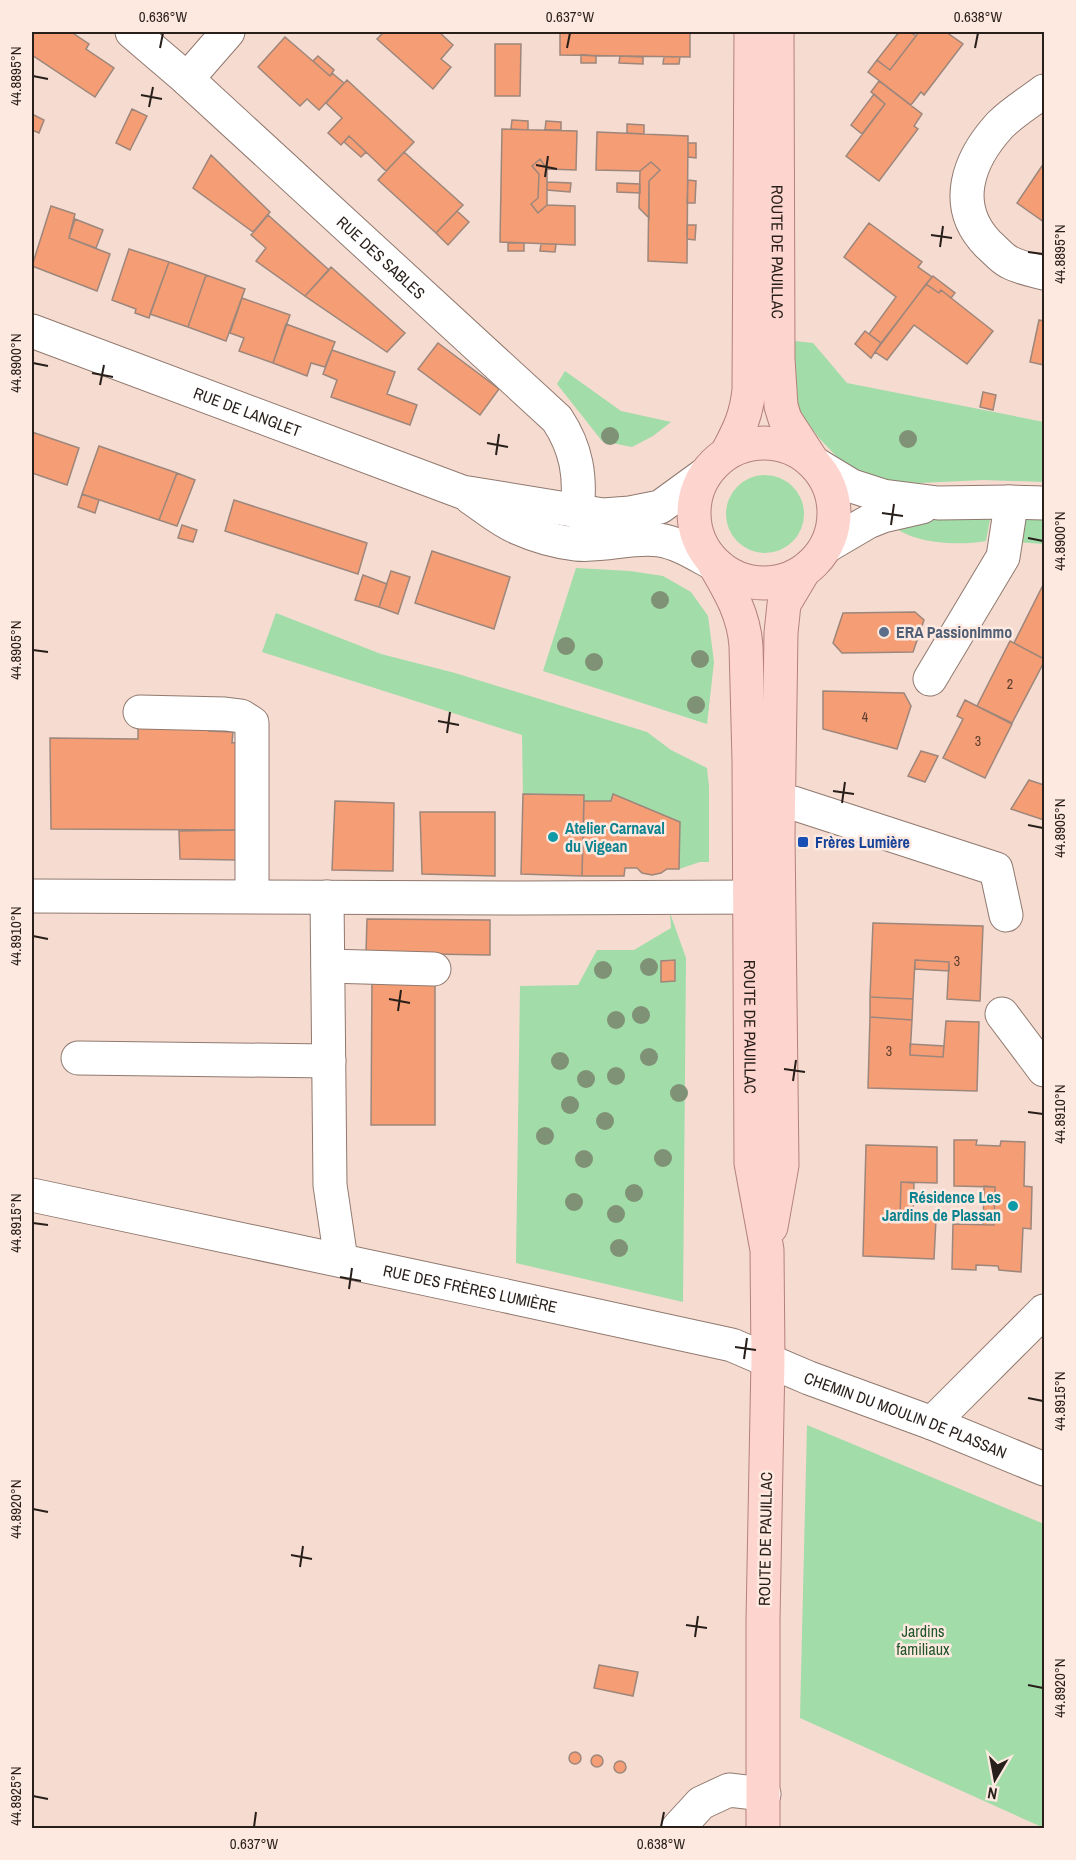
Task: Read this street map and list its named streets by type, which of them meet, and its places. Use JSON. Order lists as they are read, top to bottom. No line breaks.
{"streets":{"main road":["ROUTE DE PAUILLAC"],"street":["RUE DES SABLES","RUE DE LANGLET","RUE DES FRÈRES LUMIÈRE","CHEMIN DU MOULIN DE PLASSAN"]},"crossings":[["ROUTE DE PAUILLAC","RUE DE LANGLET"],["ROUTE DE PAUILLAC","RUE DES FRÈRES LUMIÈRE"],["ROUTE DE PAUILLAC","CHEMIN DU MOULIN DE PLASSAN"],["RUE DES SABLES","RUE DE LANGLET"],["RUE DES FRÈRES LUMIÈRE","CHEMIN DU MOULIN DE PLASSAN"]],"parks":["Jardins familiaux"],"places":{"other":["ERA PassionImmo","Atelier Carnaval du Vigean","Résidence Les Jardins de Plassan"],"transit":["Frères Lumière"]},"house_numbers":["2","4","3","3","3"],"north":"bottom","coordinates":["0.636°W","0.637°W","0.638°W","44.8895°N","44.8900°N","44.8905°N","44.8910°N","44.8915°N","44.8920°N","44.8925°N"]}
